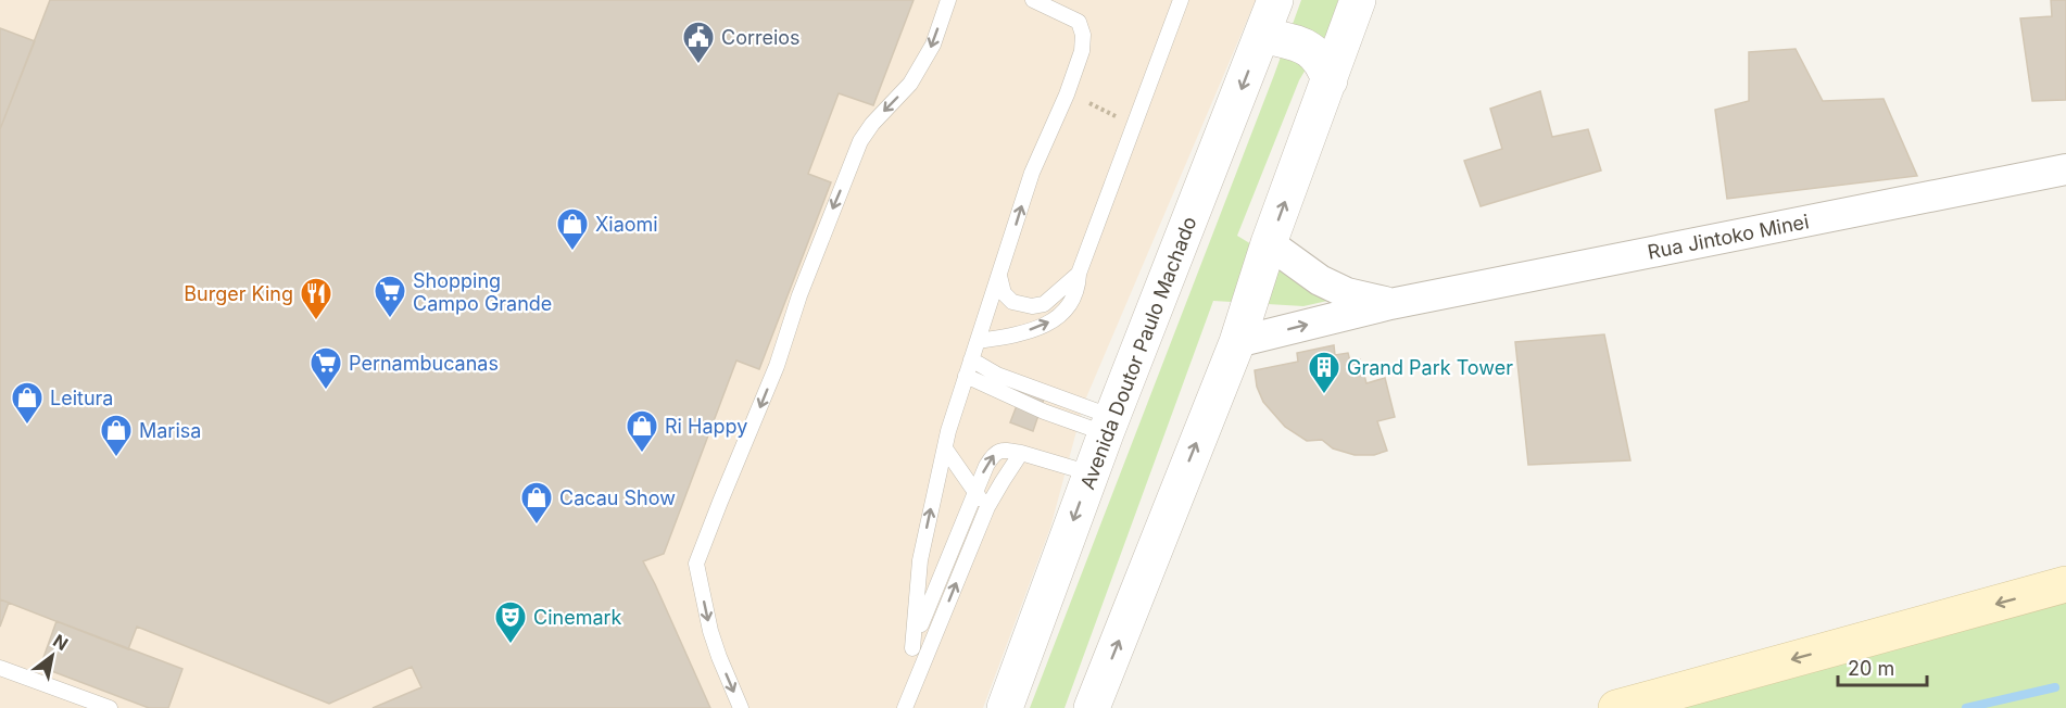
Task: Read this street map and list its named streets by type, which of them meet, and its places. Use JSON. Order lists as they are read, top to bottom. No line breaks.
{"streets":{"street":["Rua Jintoko Minei","Avenida Doutor Paulo Machado"]},"places":{"public building":["Correios"],"shop":["Xiaomi","Leitura","Ri Happy","Marisa","Cacau Show"],"supermarket":["Shopping Campo Grande","Pernambucanas"],"restaurant":["Burger King"],"building":["Grand Park Tower"],"theatre":["Cinemark"]},"scale_bar":"20 m","north":"top right"}
